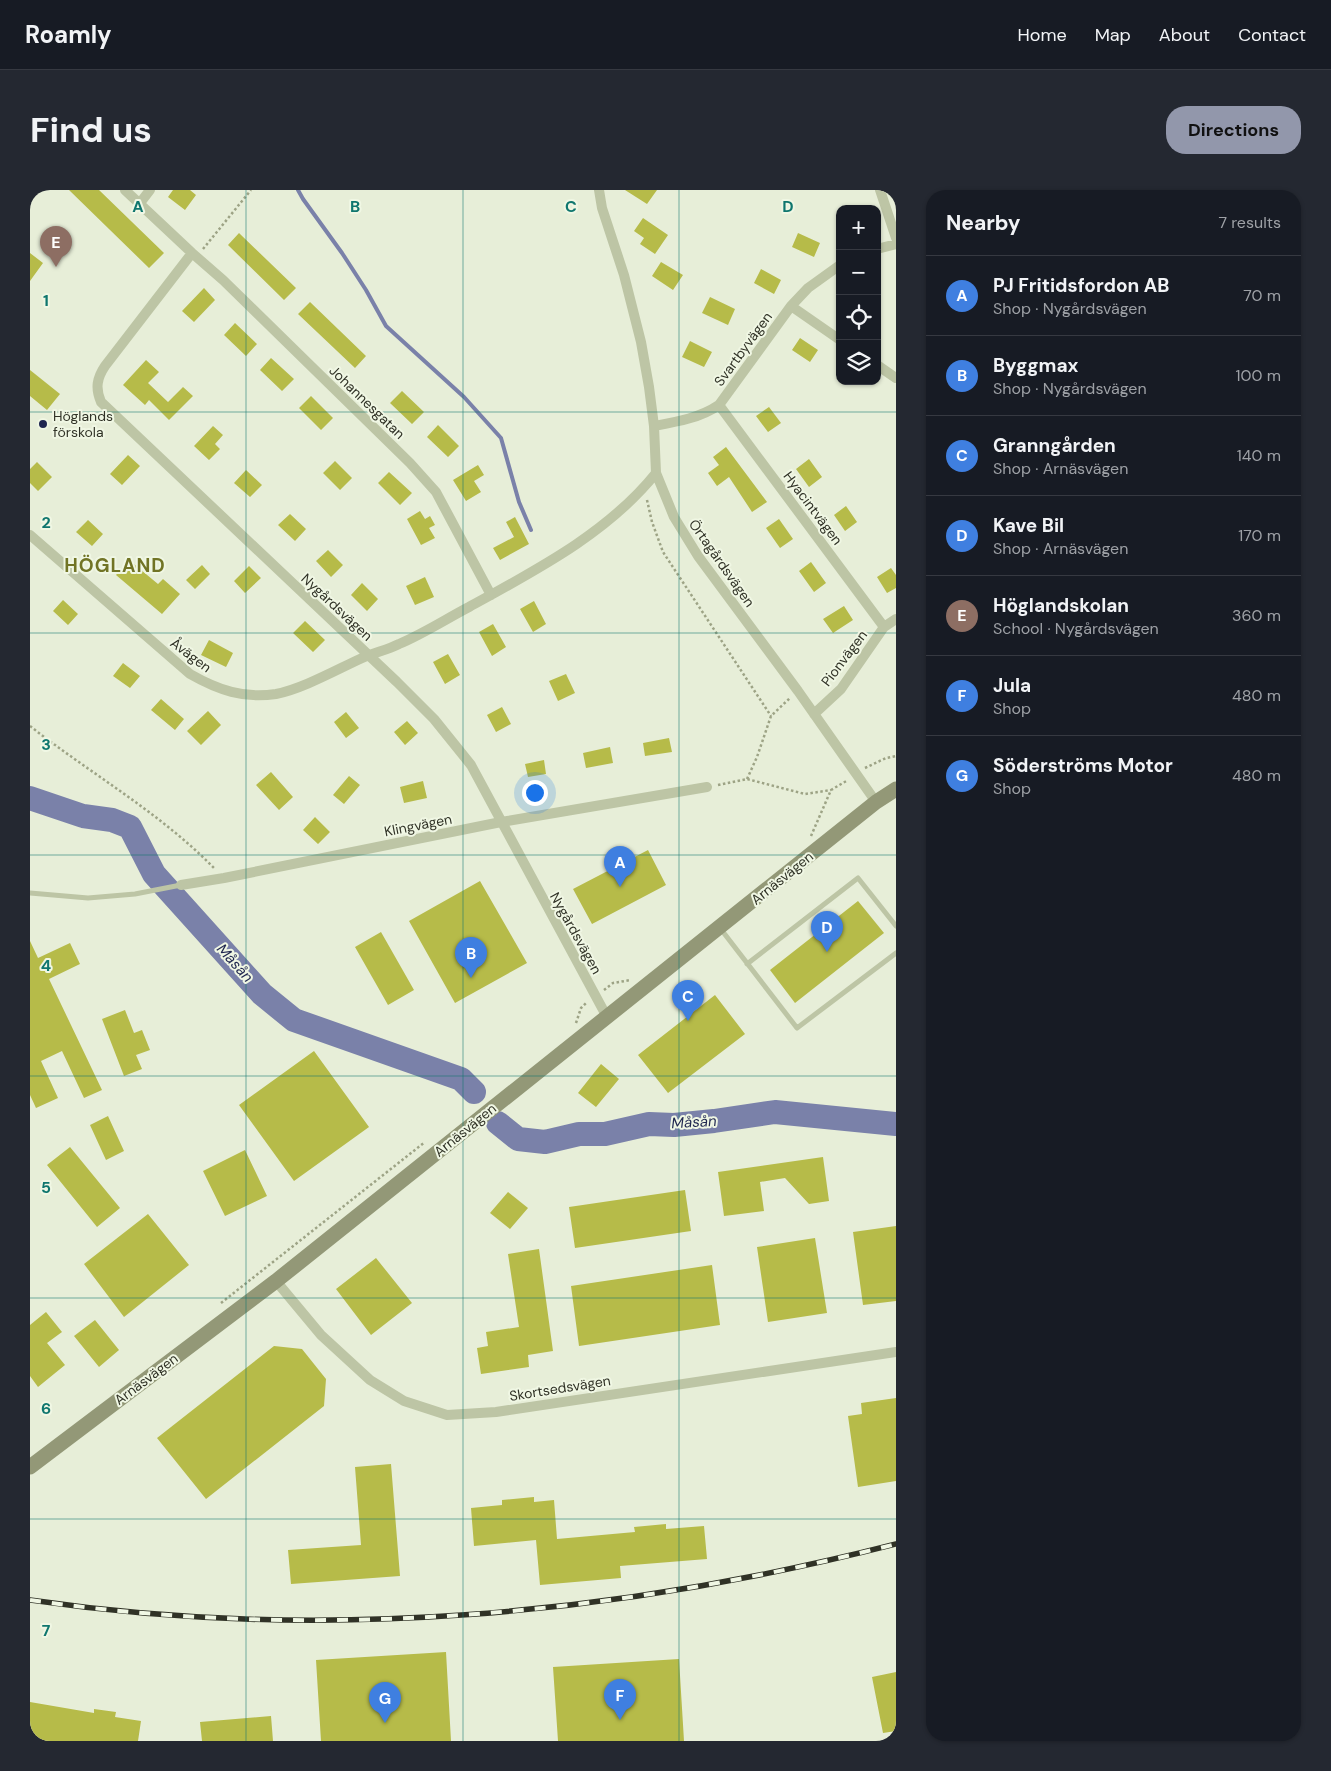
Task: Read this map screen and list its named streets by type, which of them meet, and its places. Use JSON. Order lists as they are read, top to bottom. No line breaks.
{"streets":{"street":["Svartbyvägen","Johannesgatan","Hyacintvägen","Örtagårdsvägen","Nygårdsvägen","Åvägen","Pionvägen","Klingvägen","Arnäsvägen","Skortsedsvägen"]},"crossings":[["Svartbyvägen","Hyacintvägen"],["Svartbyvägen","Örtagårdsvägen"],["Johannesgatan","Nygårdsvägen"],["Hyacintvägen","Pionvägen"],["Örtagårdsvägen","Pionvägen"],["Örtagårdsvägen","Arnäsvägen"],["Nygårdsvägen","Åvägen"],["Nygårdsvägen","Klingvägen"],["Nygårdsvägen","Arnäsvägen"],["Arnäsvägen","Skortsedsvägen"]],"districts":["HÖGLAND"],"water":["Måsån"],"places":["Höglands förskola"],"page":{"header":"Roamly","nav":["Home","Map","About","Contact"],"buttons":"Directions","title":"Find us","heading":["Nearby","7 results"],"map_buttons":["+","−"],"pins":["E","A","D","B","C","F","G"],"list":[{"mark":"A","name":"PJ Fritidsfordon AB","note":"Shop · Nygårdsvägen","value":"70 m"},{"mark":"B","name":"Byggmax","note":"Shop · Nygårdsvägen","value":"100 m"},{"mark":"C","name":"Granngården","note":"Shop · Arnäsvägen","value":"140 m"},{"mark":"D","name":"Kave Bil","note":"Shop · Arnäsvägen","value":"170 m"},{"mark":"E","name":"Höglandskolan","note":"School · Nygårdsvägen","value":"360 m"},{"mark":"F","name":"Jula","note":"Shop","value":"480 m"},{"mark":"G","name":"Söderströms Motor","note":"Shop","value":"480 m"}]},"grid":{"columns":["A","B","C","D"],"rows":["1","2","3","4","5","6","7"]}}
